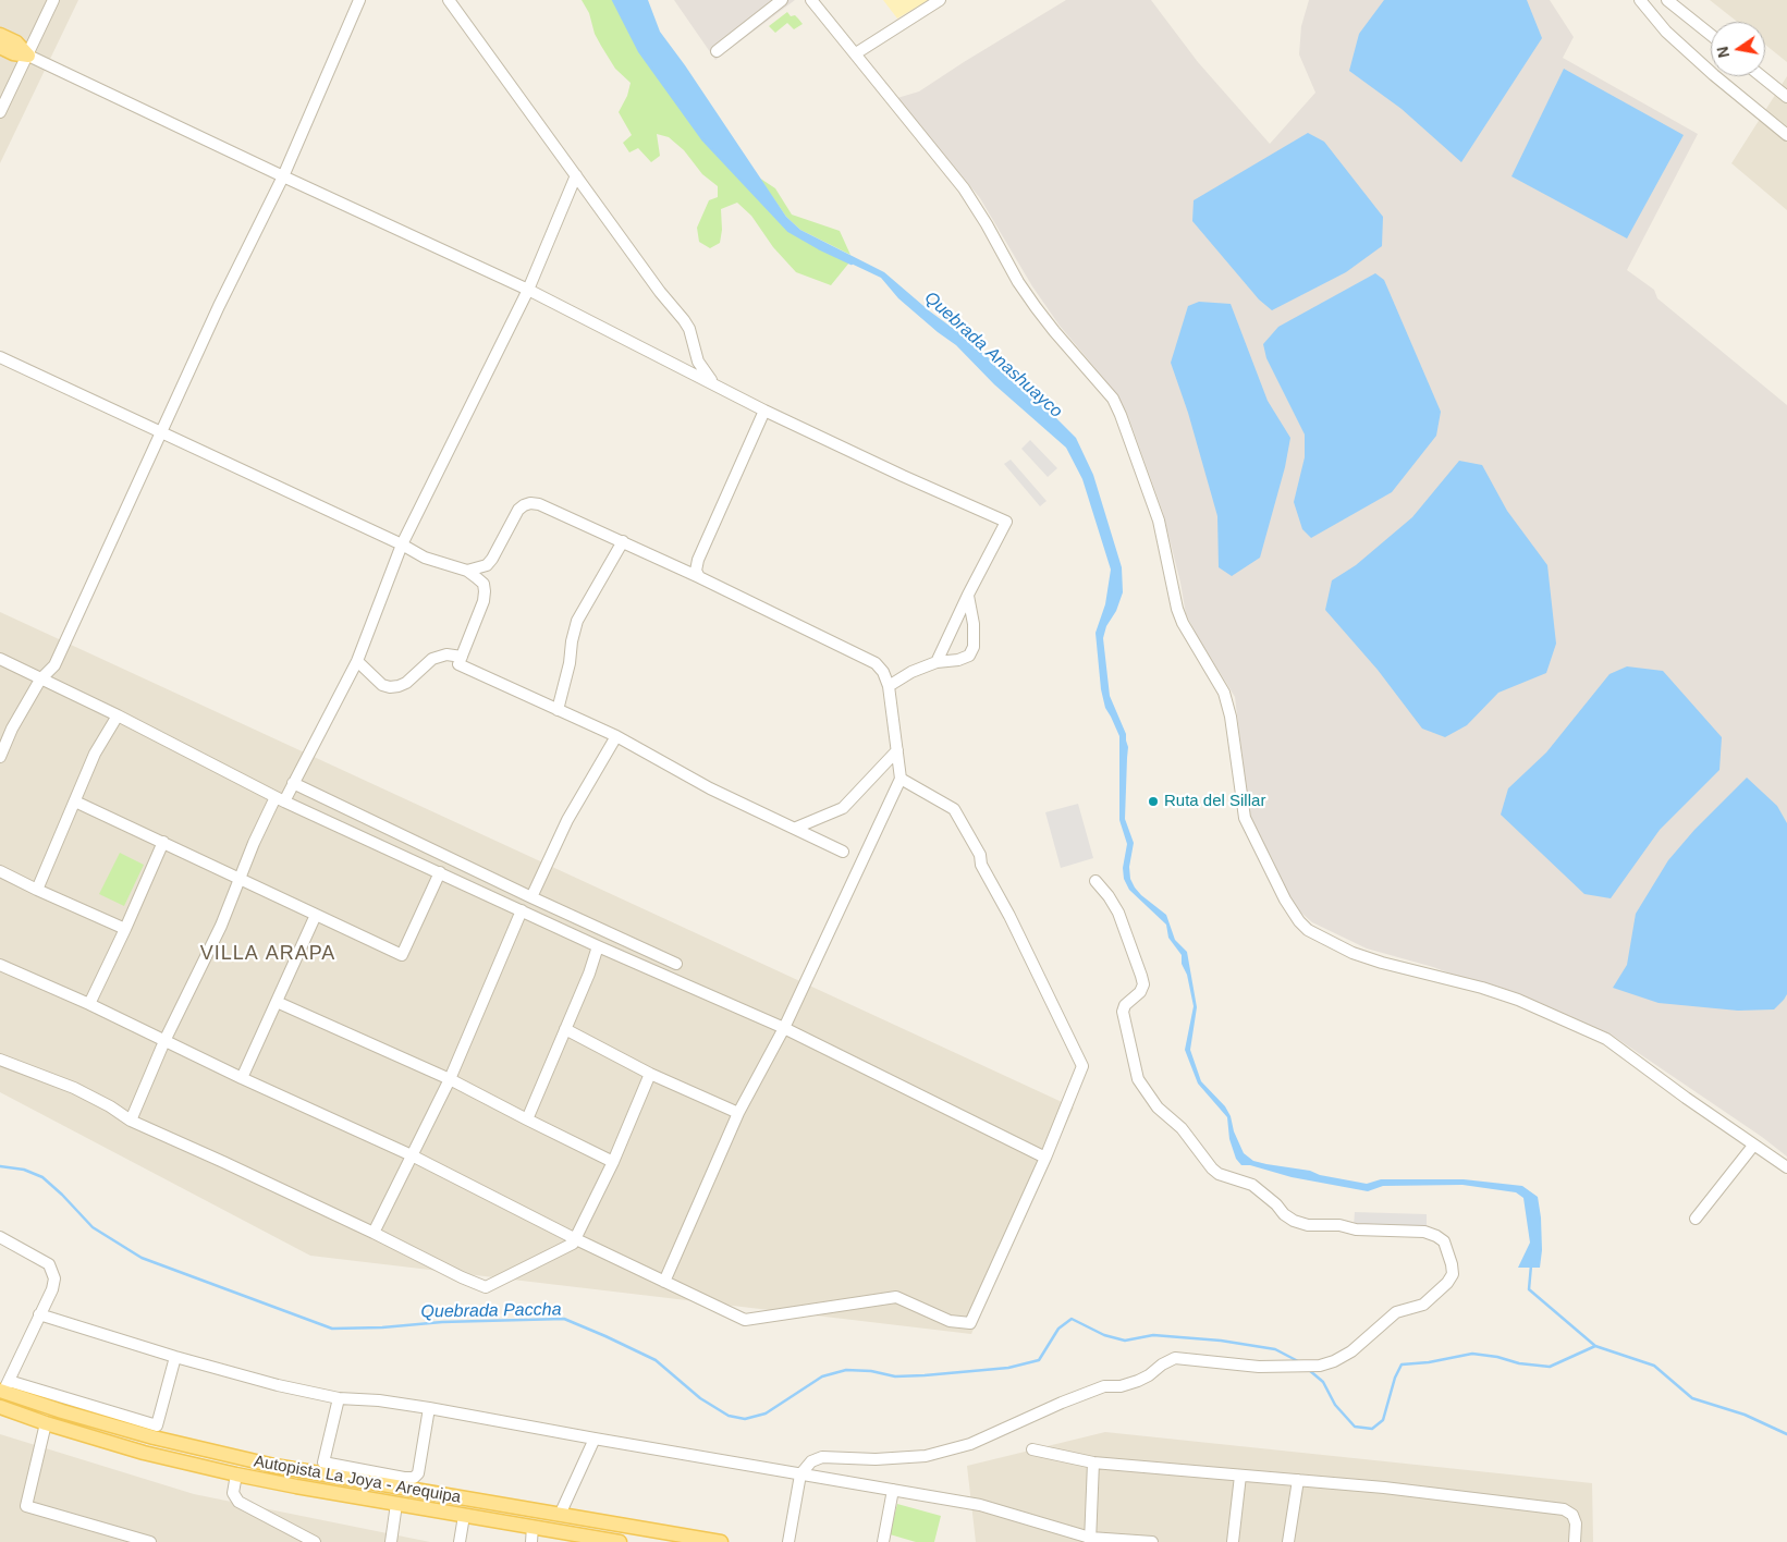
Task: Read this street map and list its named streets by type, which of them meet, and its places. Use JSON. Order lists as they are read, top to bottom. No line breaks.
{"streets":{"main road":["Autopista La Joya - Arequipa"]},"districts":["VILLA ARAPA"],"water":["Quebrada Anashuayco","Quebrada Paccha"],"places":["Ruta del Sillar"],"north":"left"}
